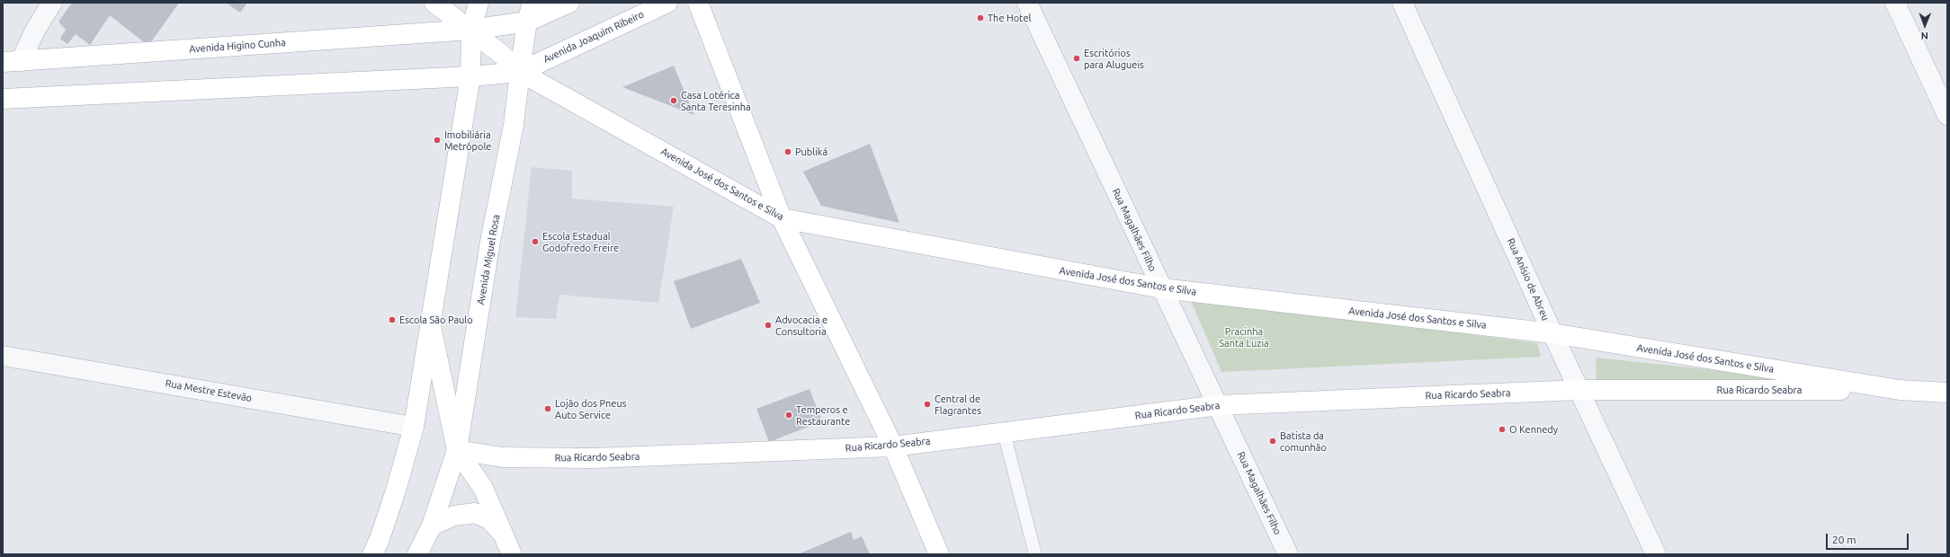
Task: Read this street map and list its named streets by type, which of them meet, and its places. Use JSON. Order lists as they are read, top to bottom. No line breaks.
{"streets":{"main road":["Avenida Joaquim Ribeiro","Avenida Higino Cunha","Avenida José dos Santos e Silva","Avenida Miguel Rosa","Rua Ricardo Seabra"],"street":["Rua Magalhães Filho","Rua Anísio de Abreu","Rua Mestre Estevão"]},"crossings":[["Avenida Joaquim Ribeiro","Avenida José dos Santos e Silva"],["Avenida Joaquim Ribeiro","Avenida Miguel Rosa"],["Avenida Higino Cunha","Avenida José dos Santos e Silva"],["Avenida Higino Cunha","Avenida Miguel Rosa"],["Avenida José dos Santos e Silva","Rua Magalhães Filho"],["Avenida José dos Santos e Silva","Avenida Miguel Rosa"],["Avenida José dos Santos e Silva","Rua Anísio de Abreu"],["Avenida José dos Santos e Silva","Rua Ricardo Seabra"],["Rua Magalhães Filho","Rua Ricardo Seabra"],["Avenida Miguel Rosa","Rua Ricardo Seabra"],["Rua Anísio de Abreu","Rua Ricardo Seabra"]],"parks":["Pracinha Santa Luzia"],"places":["The Hotel","Escritórios para Alugueis","Casa Lotérica Santa Teresinha","Imobiliária Metrópole","Publiká","Escola Estadual Godofredo Freire","Escola São Paulo","Advocacia e Consultoria","Central de Flagrantes","Lojão dos Pneus Auto Service","Temperos e Restaurante","O Kennedy","Batista da comunhão"],"scale_bar":"20 m","north":"bottom"}
